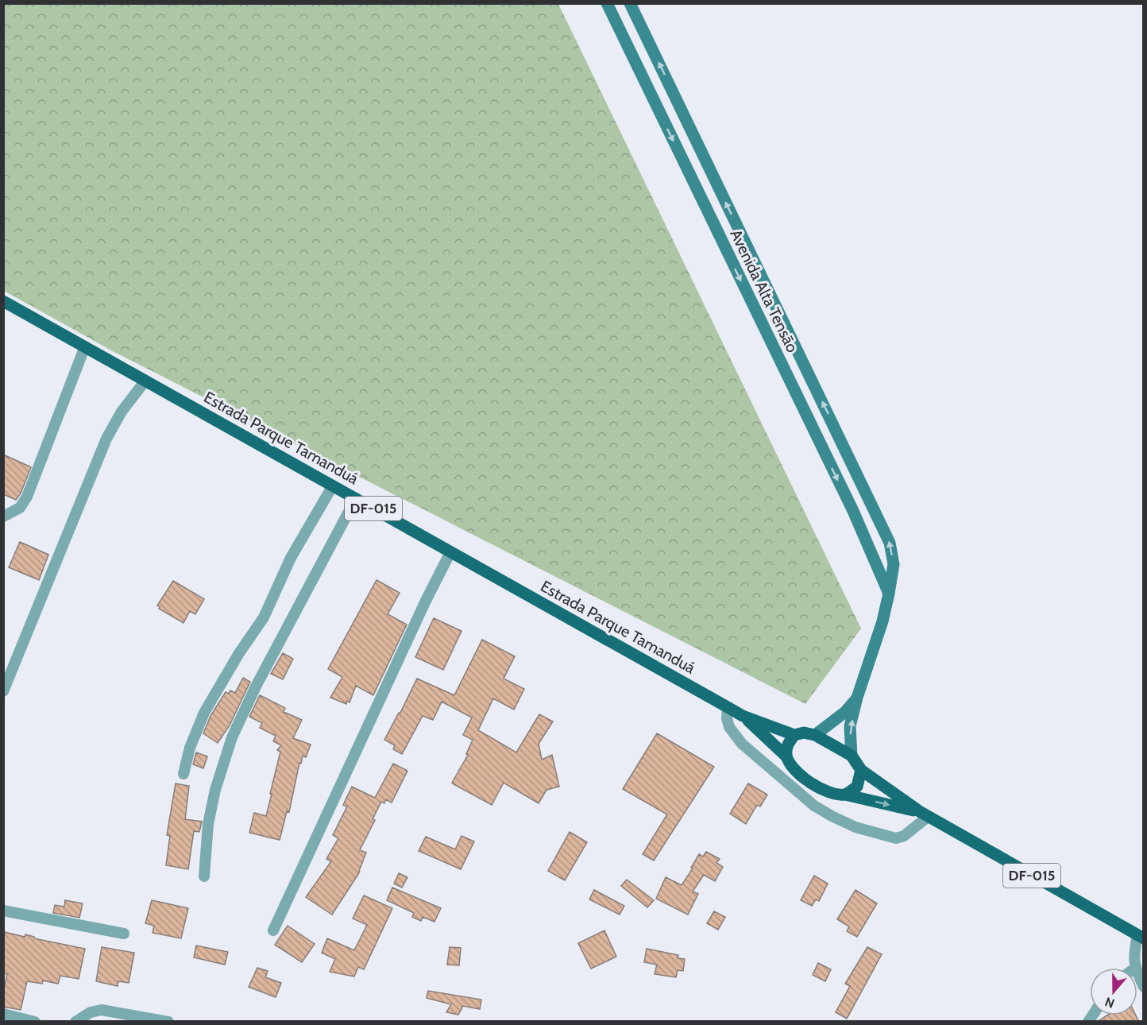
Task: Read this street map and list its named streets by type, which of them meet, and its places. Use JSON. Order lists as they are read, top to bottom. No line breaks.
{"streets":{"main road":["Estrada Parque Tamanduá","DF-015"],"street":["Avenida Alta Tensāo"]},"crossings":[["Avenida Alta Tensāo","DF-015"],["Estrada Parque Tamanduá","DF-015"]],"north":"bottom"}
